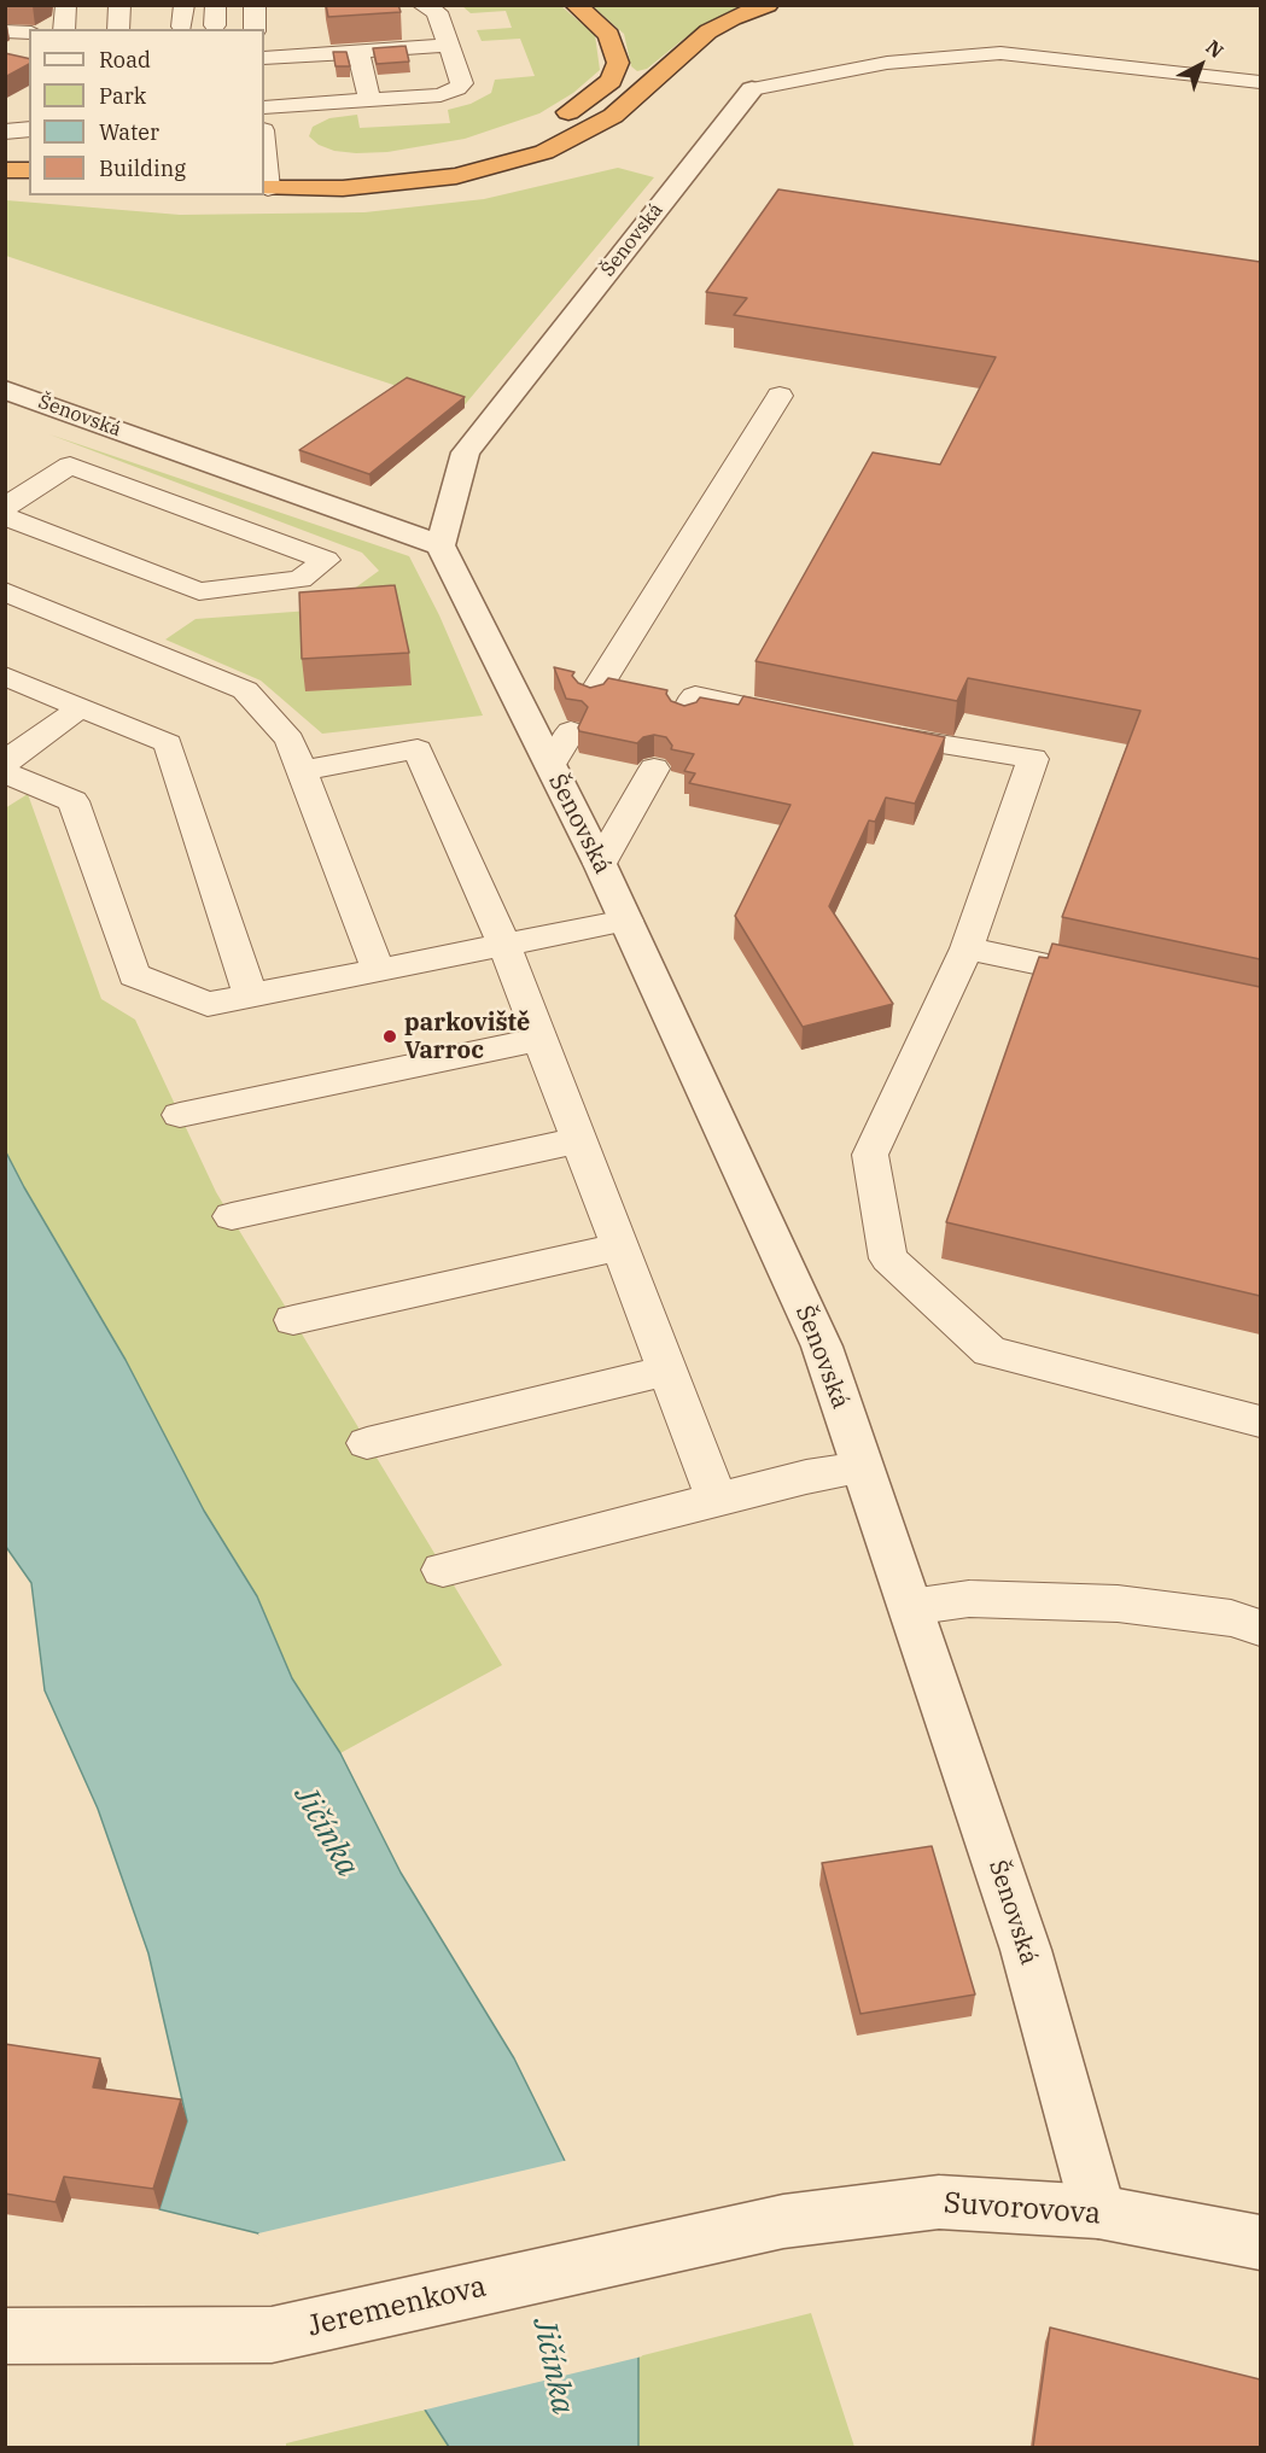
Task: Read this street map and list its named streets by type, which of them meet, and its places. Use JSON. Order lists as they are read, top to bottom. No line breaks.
{"streets":{"street":["Šenovská","Suvorovova","Jeremenkova"]},"crossings":[["Šenovská","Suvorovova"],["Suvorovova","Jeremenkova"]],"water":["Jičínka"],"places":["parkoviště Varroc"],"legend":["Road","Park","Water","Building"],"north":"top right"}
